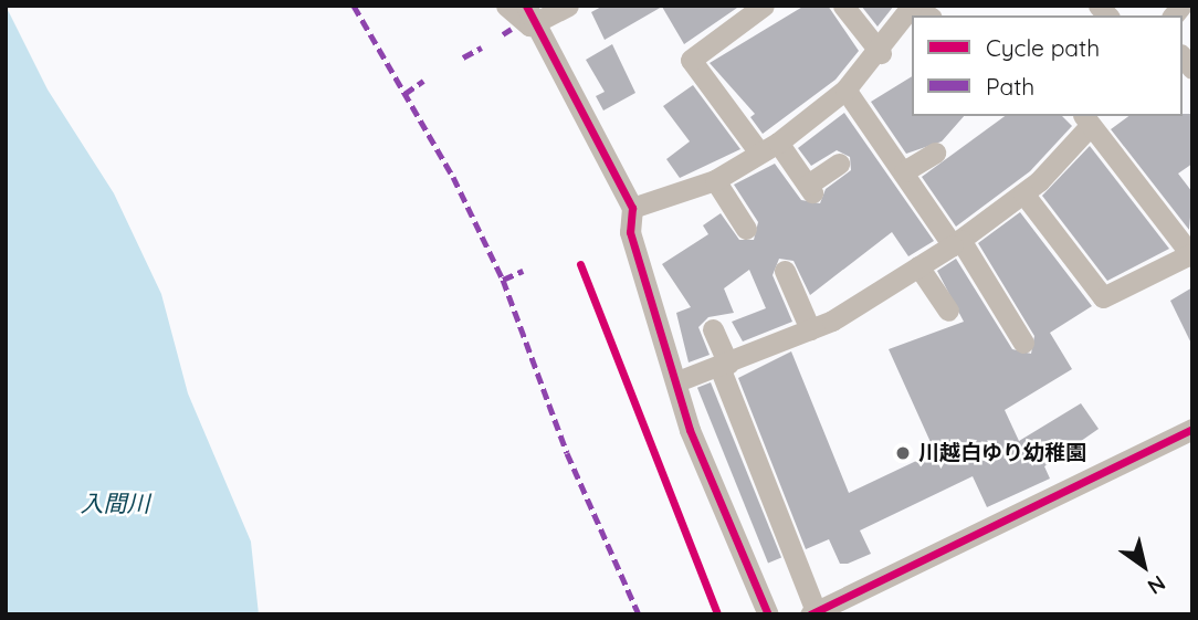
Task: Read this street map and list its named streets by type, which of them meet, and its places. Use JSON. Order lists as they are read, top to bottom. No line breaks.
{"water":["入間川"],"places":["川越白ゆり幼稚園"],"legend":["Cycle path","Path"],"north":"bottom right"}
